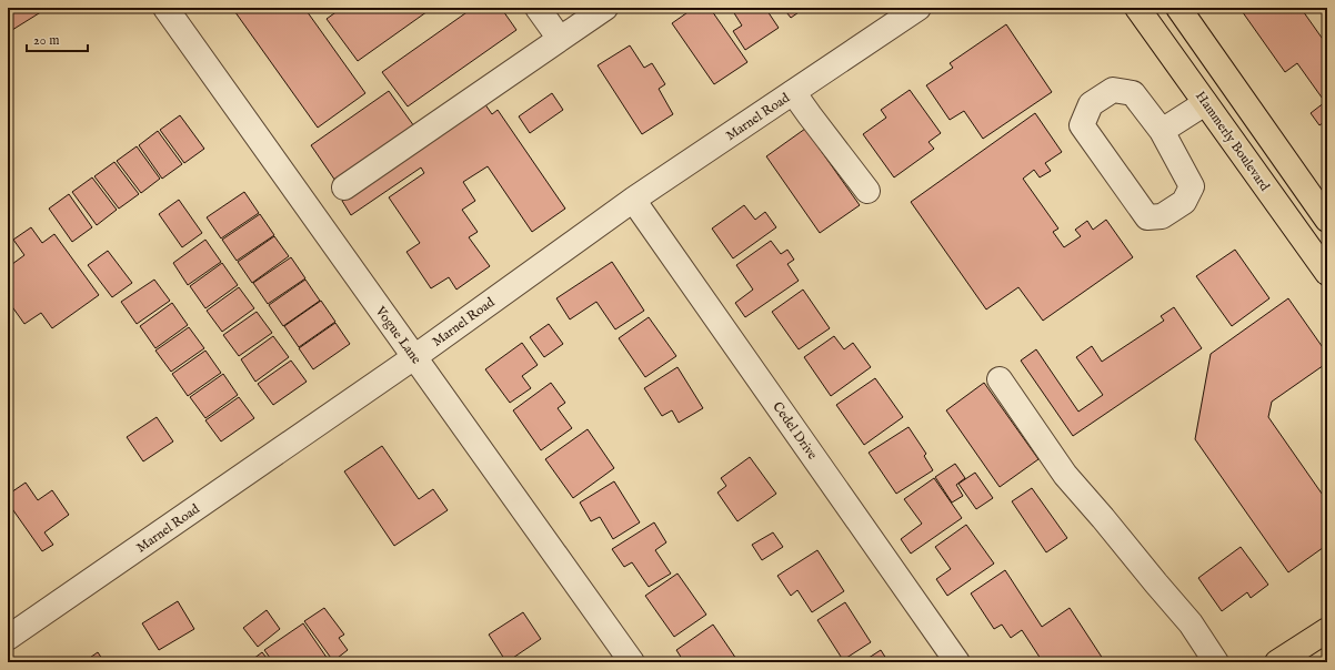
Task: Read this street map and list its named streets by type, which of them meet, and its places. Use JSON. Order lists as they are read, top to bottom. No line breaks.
{"streets":{"main road":["Hammerly Boulevard"],"street":["Marnel Road","Vogue Lane","Cedel Drive"]},"crossings":[["Marnel Road","Vogue Lane"],["Marnel Road","Cedel Drive"]],"scale_bar":"20 m"}
